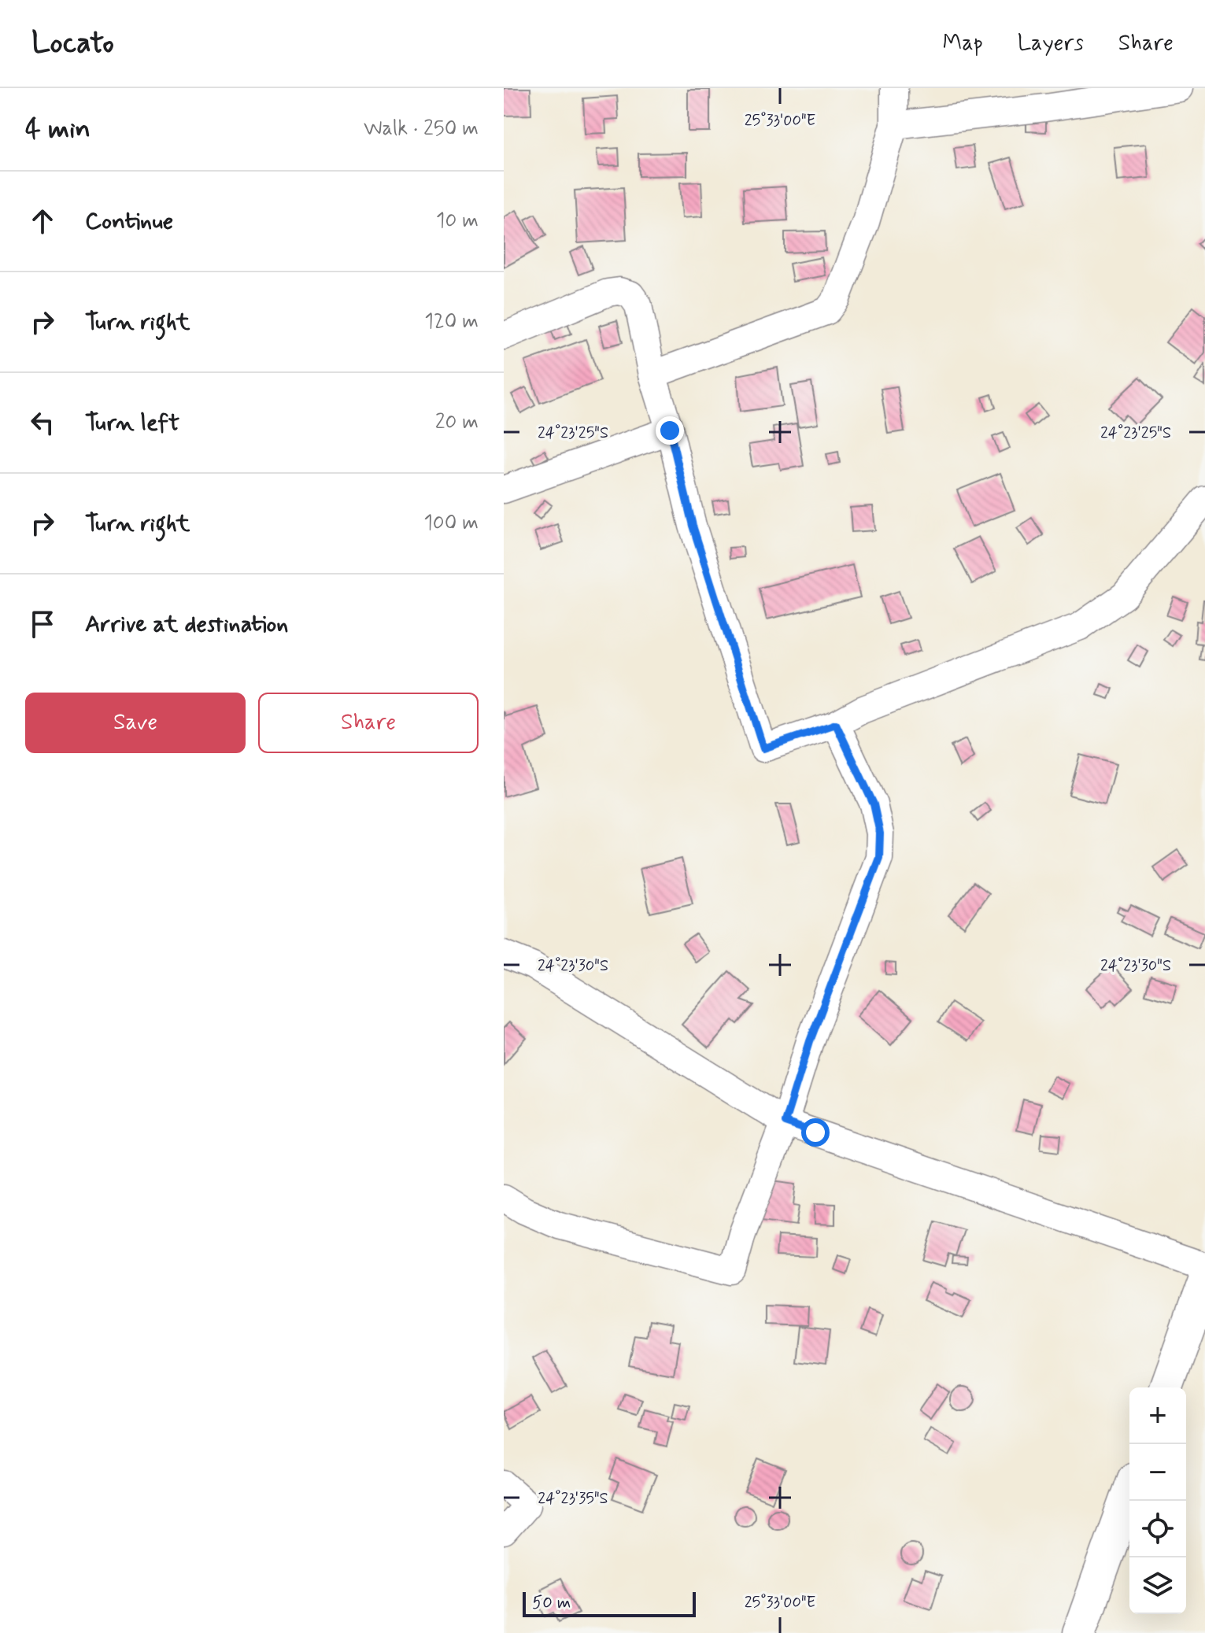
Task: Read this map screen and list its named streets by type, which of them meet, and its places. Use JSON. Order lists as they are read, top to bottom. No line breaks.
{"scale_bar":"50 m","page":{"header":"Locato","nav":["Map","Layers","Share"],"heading":["4 min","Walk · 250 m"],"list":[["Continue","10 m"],["Turn right","120 m"],["Turn left","20 m"],["Turn right","100 m"],"Arrive at destination"],"buttons":["Save","Share"],"map_buttons":["+","−"],"scale":"50 m"},"coordinates":["25°33'00\"E","24°23'25\"S","24°23'30\"S","24°23'35\"S"]}
